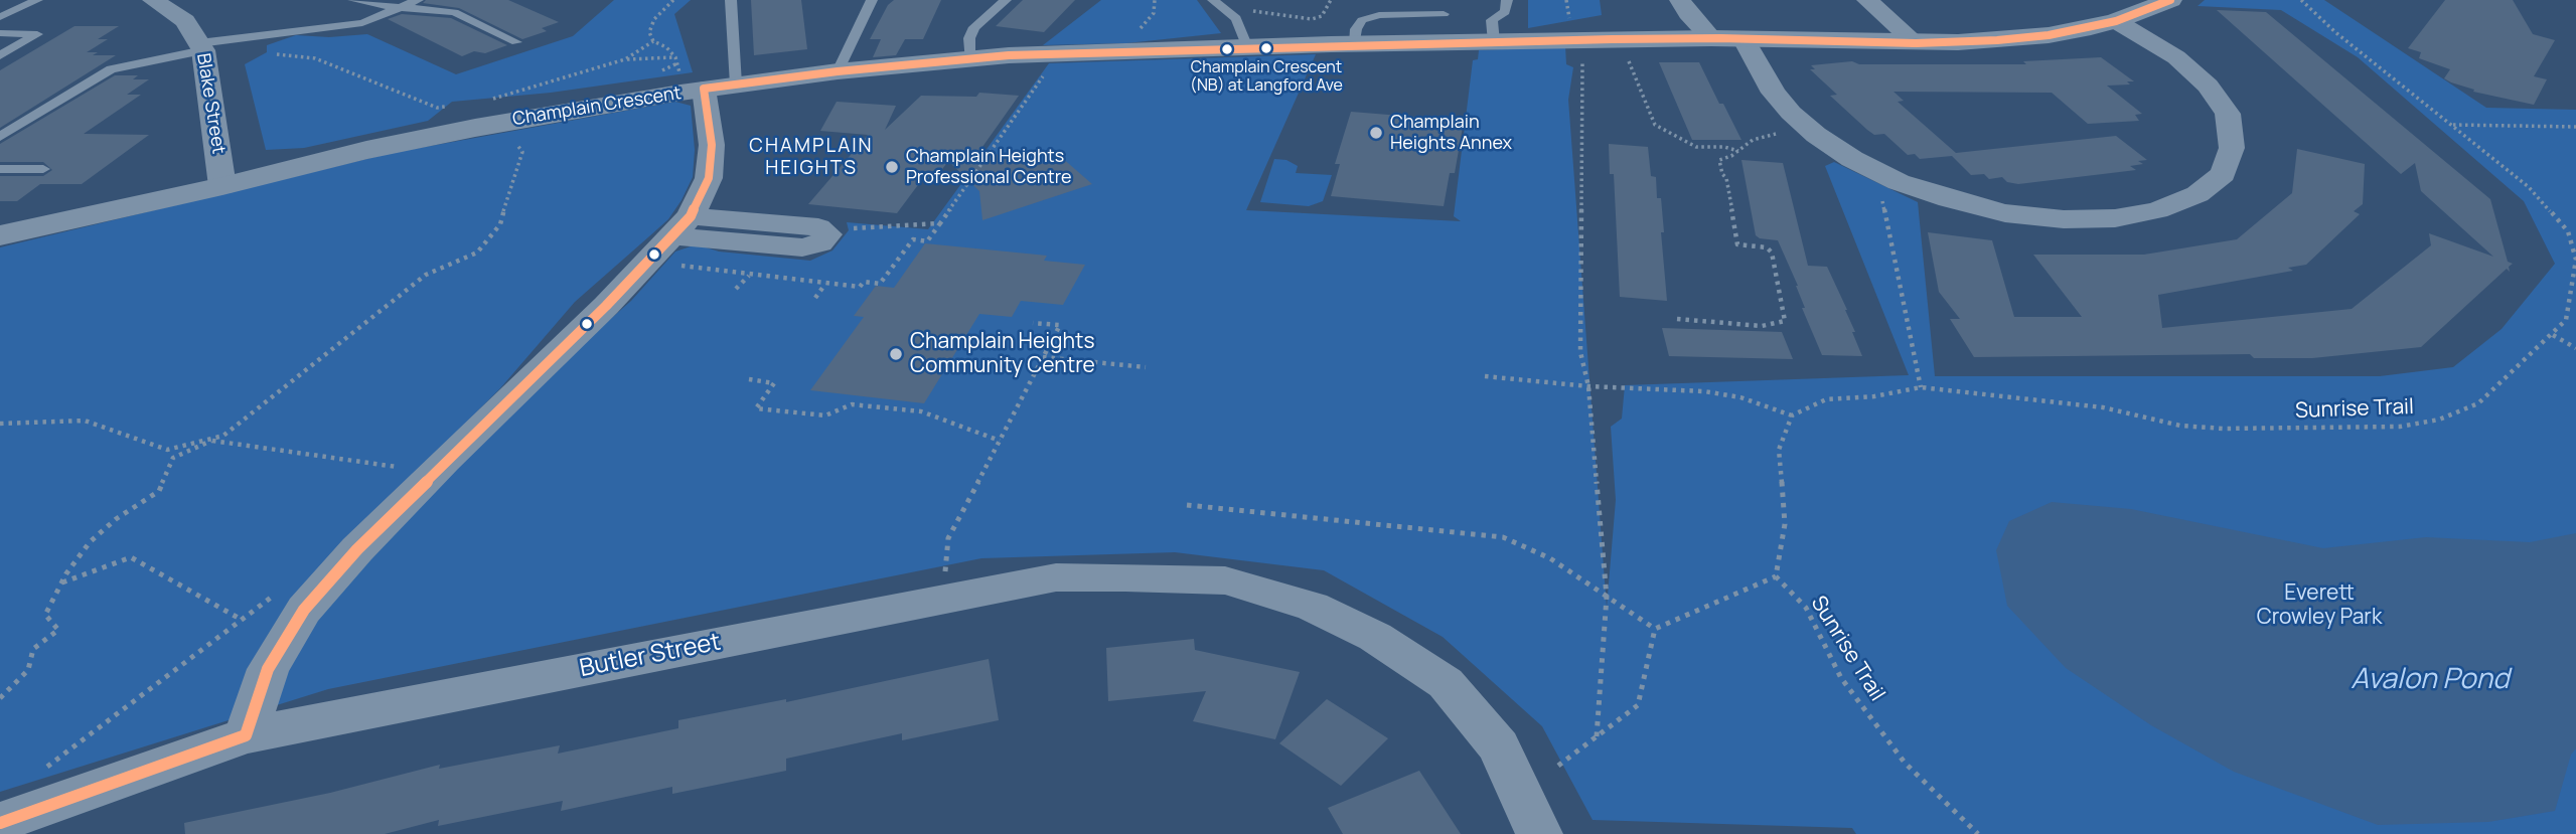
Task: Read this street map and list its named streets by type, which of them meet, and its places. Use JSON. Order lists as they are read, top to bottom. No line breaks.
{"streets":{"street":["Blake Street","Champlain Crescent","Butler Street"],"path":["Sunrise Trail"]},"crossings":[["Blake Street","Champlain Crescent"]],"districts":["CHAMPLAIN HEIGHTS"],"water":["Avalon Pond"],"parks":["Everett Crowley Park"],"places":["Champlain Crescent (NB) at Langford Ave","Champlain Heights Annex","Champlain Heights Professional Centre","Champlain Heights Community Centre"]}
